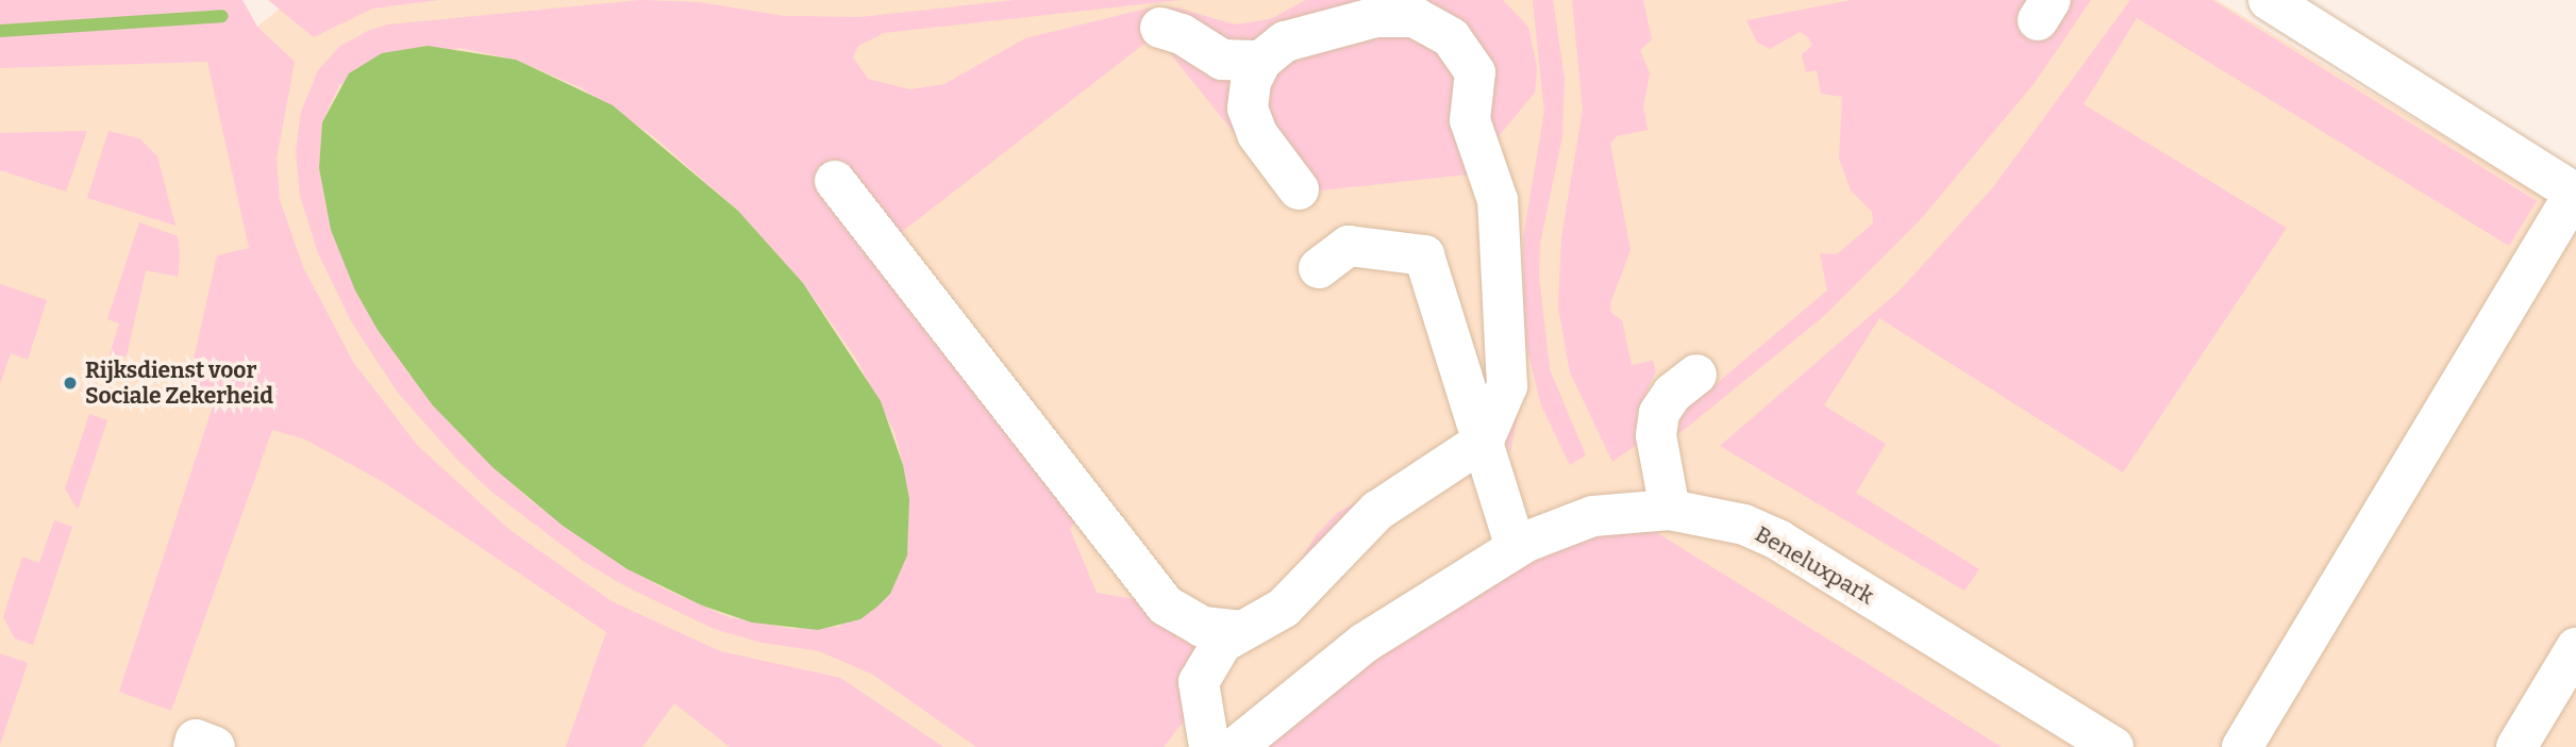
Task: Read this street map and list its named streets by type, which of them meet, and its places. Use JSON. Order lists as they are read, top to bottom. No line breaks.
{"streets":{"street":["Beneluxpark"]},"places":["Rijksdienst voor Sociale Zekerheid"]}
